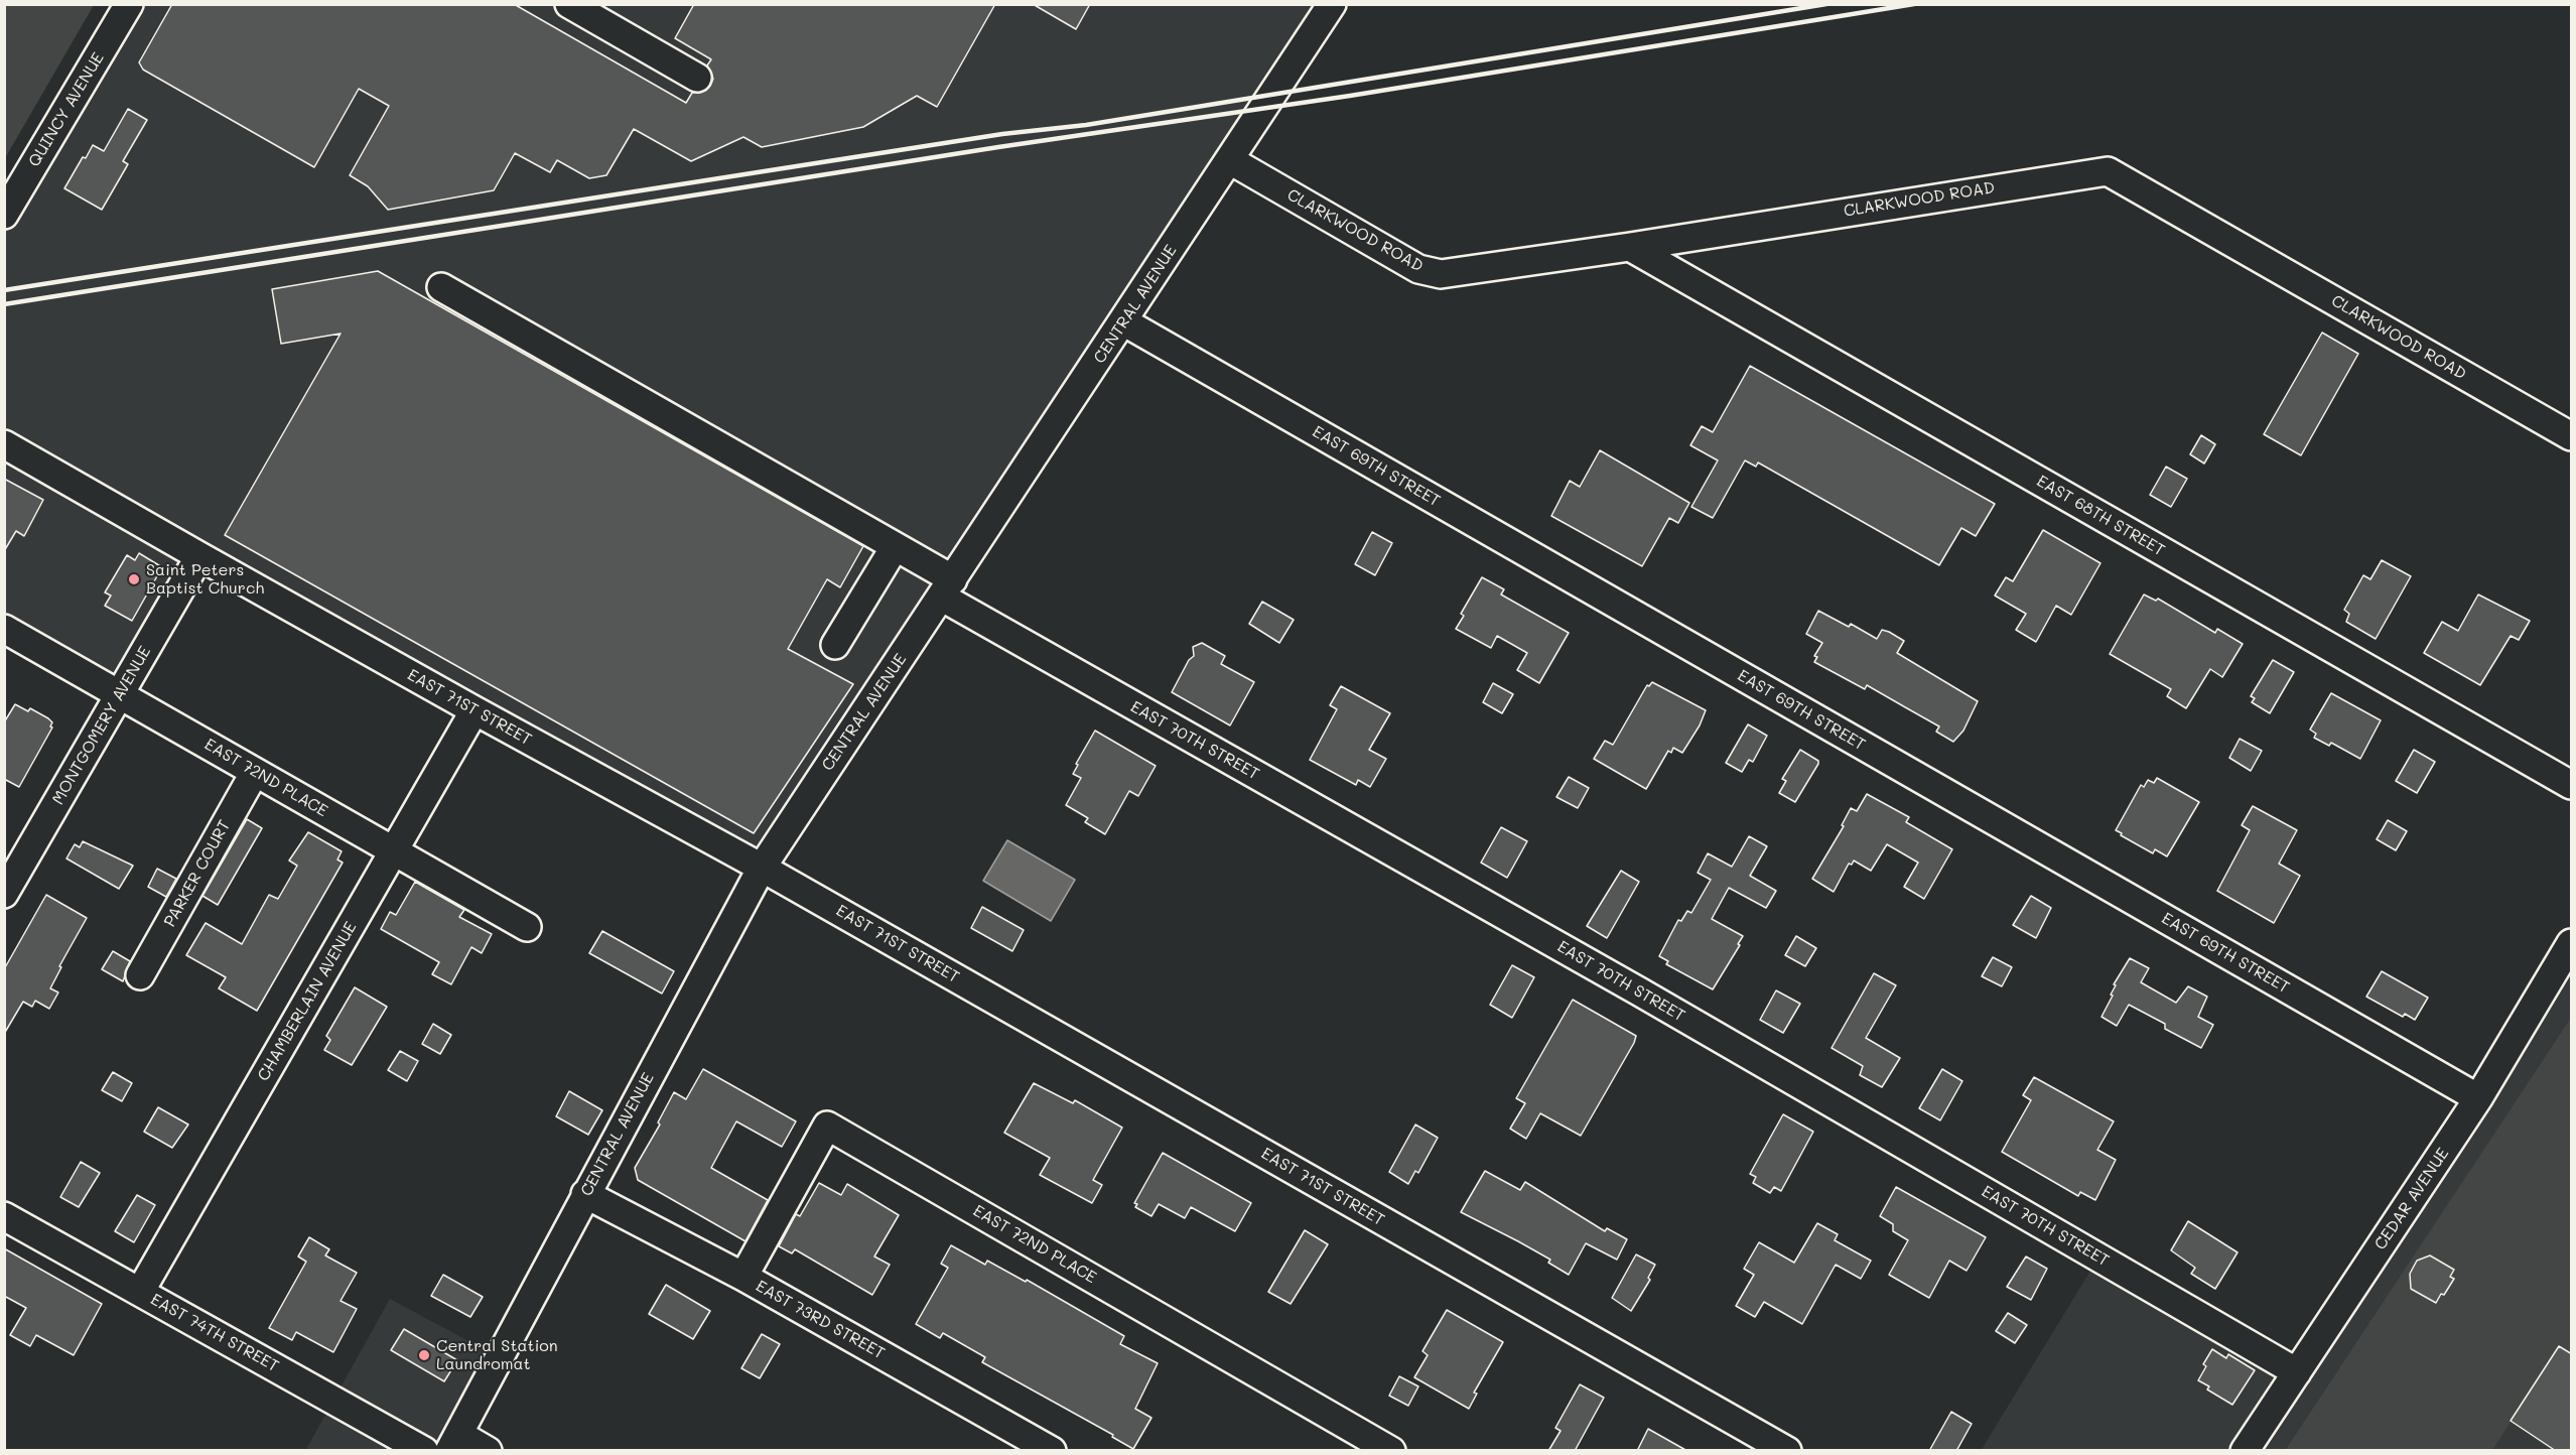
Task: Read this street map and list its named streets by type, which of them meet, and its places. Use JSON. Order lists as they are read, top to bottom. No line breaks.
{"streets":{"street":["QUINCY AVENUE","CLARKWOOD ROAD","CENTRAL AVENUE","EAST 69TH STREET","EAST 68TH STREET","EAST 71ST STREET","MONTGOMERY AVENUE","EAST 70TH STREET","EAST 72ND PLACE","PARKER COURT","CHAMBERLAIN AVENUE","CEDAR AVENUE","EAST 73RD STREET","EAST 74TH STREET"]},"crossings":[["CLARKWOOD ROAD","CENTRAL AVENUE"],["CLARKWOOD ROAD","EAST 68TH STREET"],["CENTRAL AVENUE","EAST 69TH STREET"],["CENTRAL AVENUE","EAST 71ST STREET"],["CENTRAL AVENUE","EAST 70TH STREET"],["CENTRAL AVENUE","EAST 73RD STREET"],["EAST 69TH STREET","CEDAR AVENUE"],["EAST 71ST STREET","MONTGOMERY AVENUE"],["EAST 71ST STREET","CHAMBERLAIN AVENUE"],["MONTGOMERY AVENUE","EAST 72ND PLACE"],["EAST 70TH STREET","CEDAR AVENUE"],["EAST 72ND PLACE","PARKER COURT"],["EAST 72ND PLACE","CHAMBERLAIN AVENUE"],["EAST 72ND PLACE","EAST 73RD STREET"],["CHAMBERLAIN AVENUE","EAST 74TH STREET"]],"places":["Saint Peters Baptist Church","Central Station Laundromat"]}
